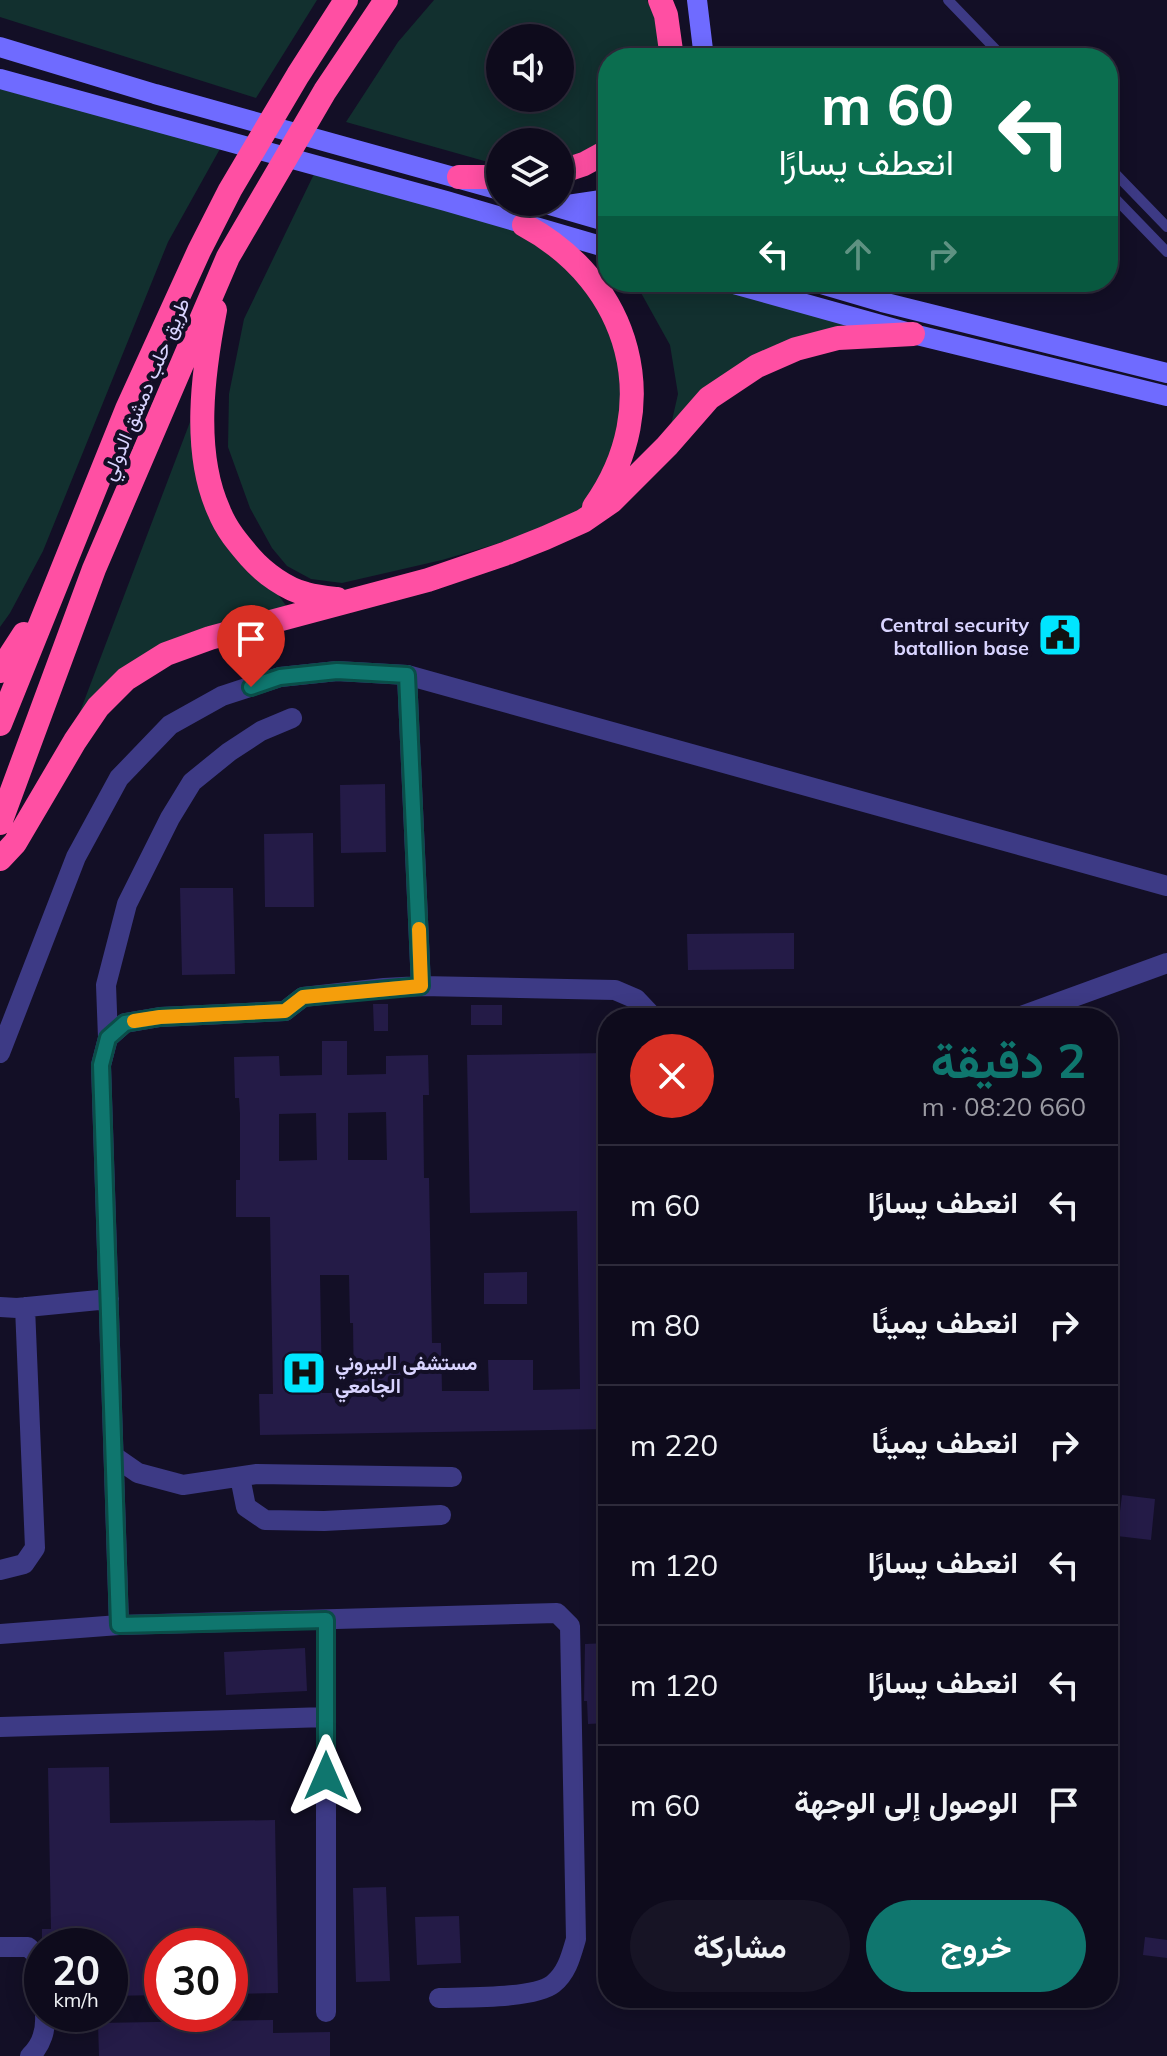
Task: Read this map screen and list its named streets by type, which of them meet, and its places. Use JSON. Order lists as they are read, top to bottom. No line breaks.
{"streets":{"highway":["طريق حلب دمشق الدولي"]},"places":{"public building":["Central security batallion base"],"hospital":["مستشفى البيروني الجامعي"]},"page":{"turn":["60 m","انعطف يسارًا"],"heading":["2 دقيقة","660 m · 08:20"],"list":[{"name":"انعطف يسارًا","value":"60 m"},{"name":"انعطف يمينًا","value":"80 m"},{"name":"انعطف يمينًا","value":"220 m"},{"name":"انعطف يسارًا","value":"120 m"},{"name":"انعطف يسارًا","value":"120 m"},{"name":"الوصول إلى الوجهة","value":"60 m"}],"buttons":["خروج","مشاركة"],"speed":"20 km/h","limit":"30"}}
